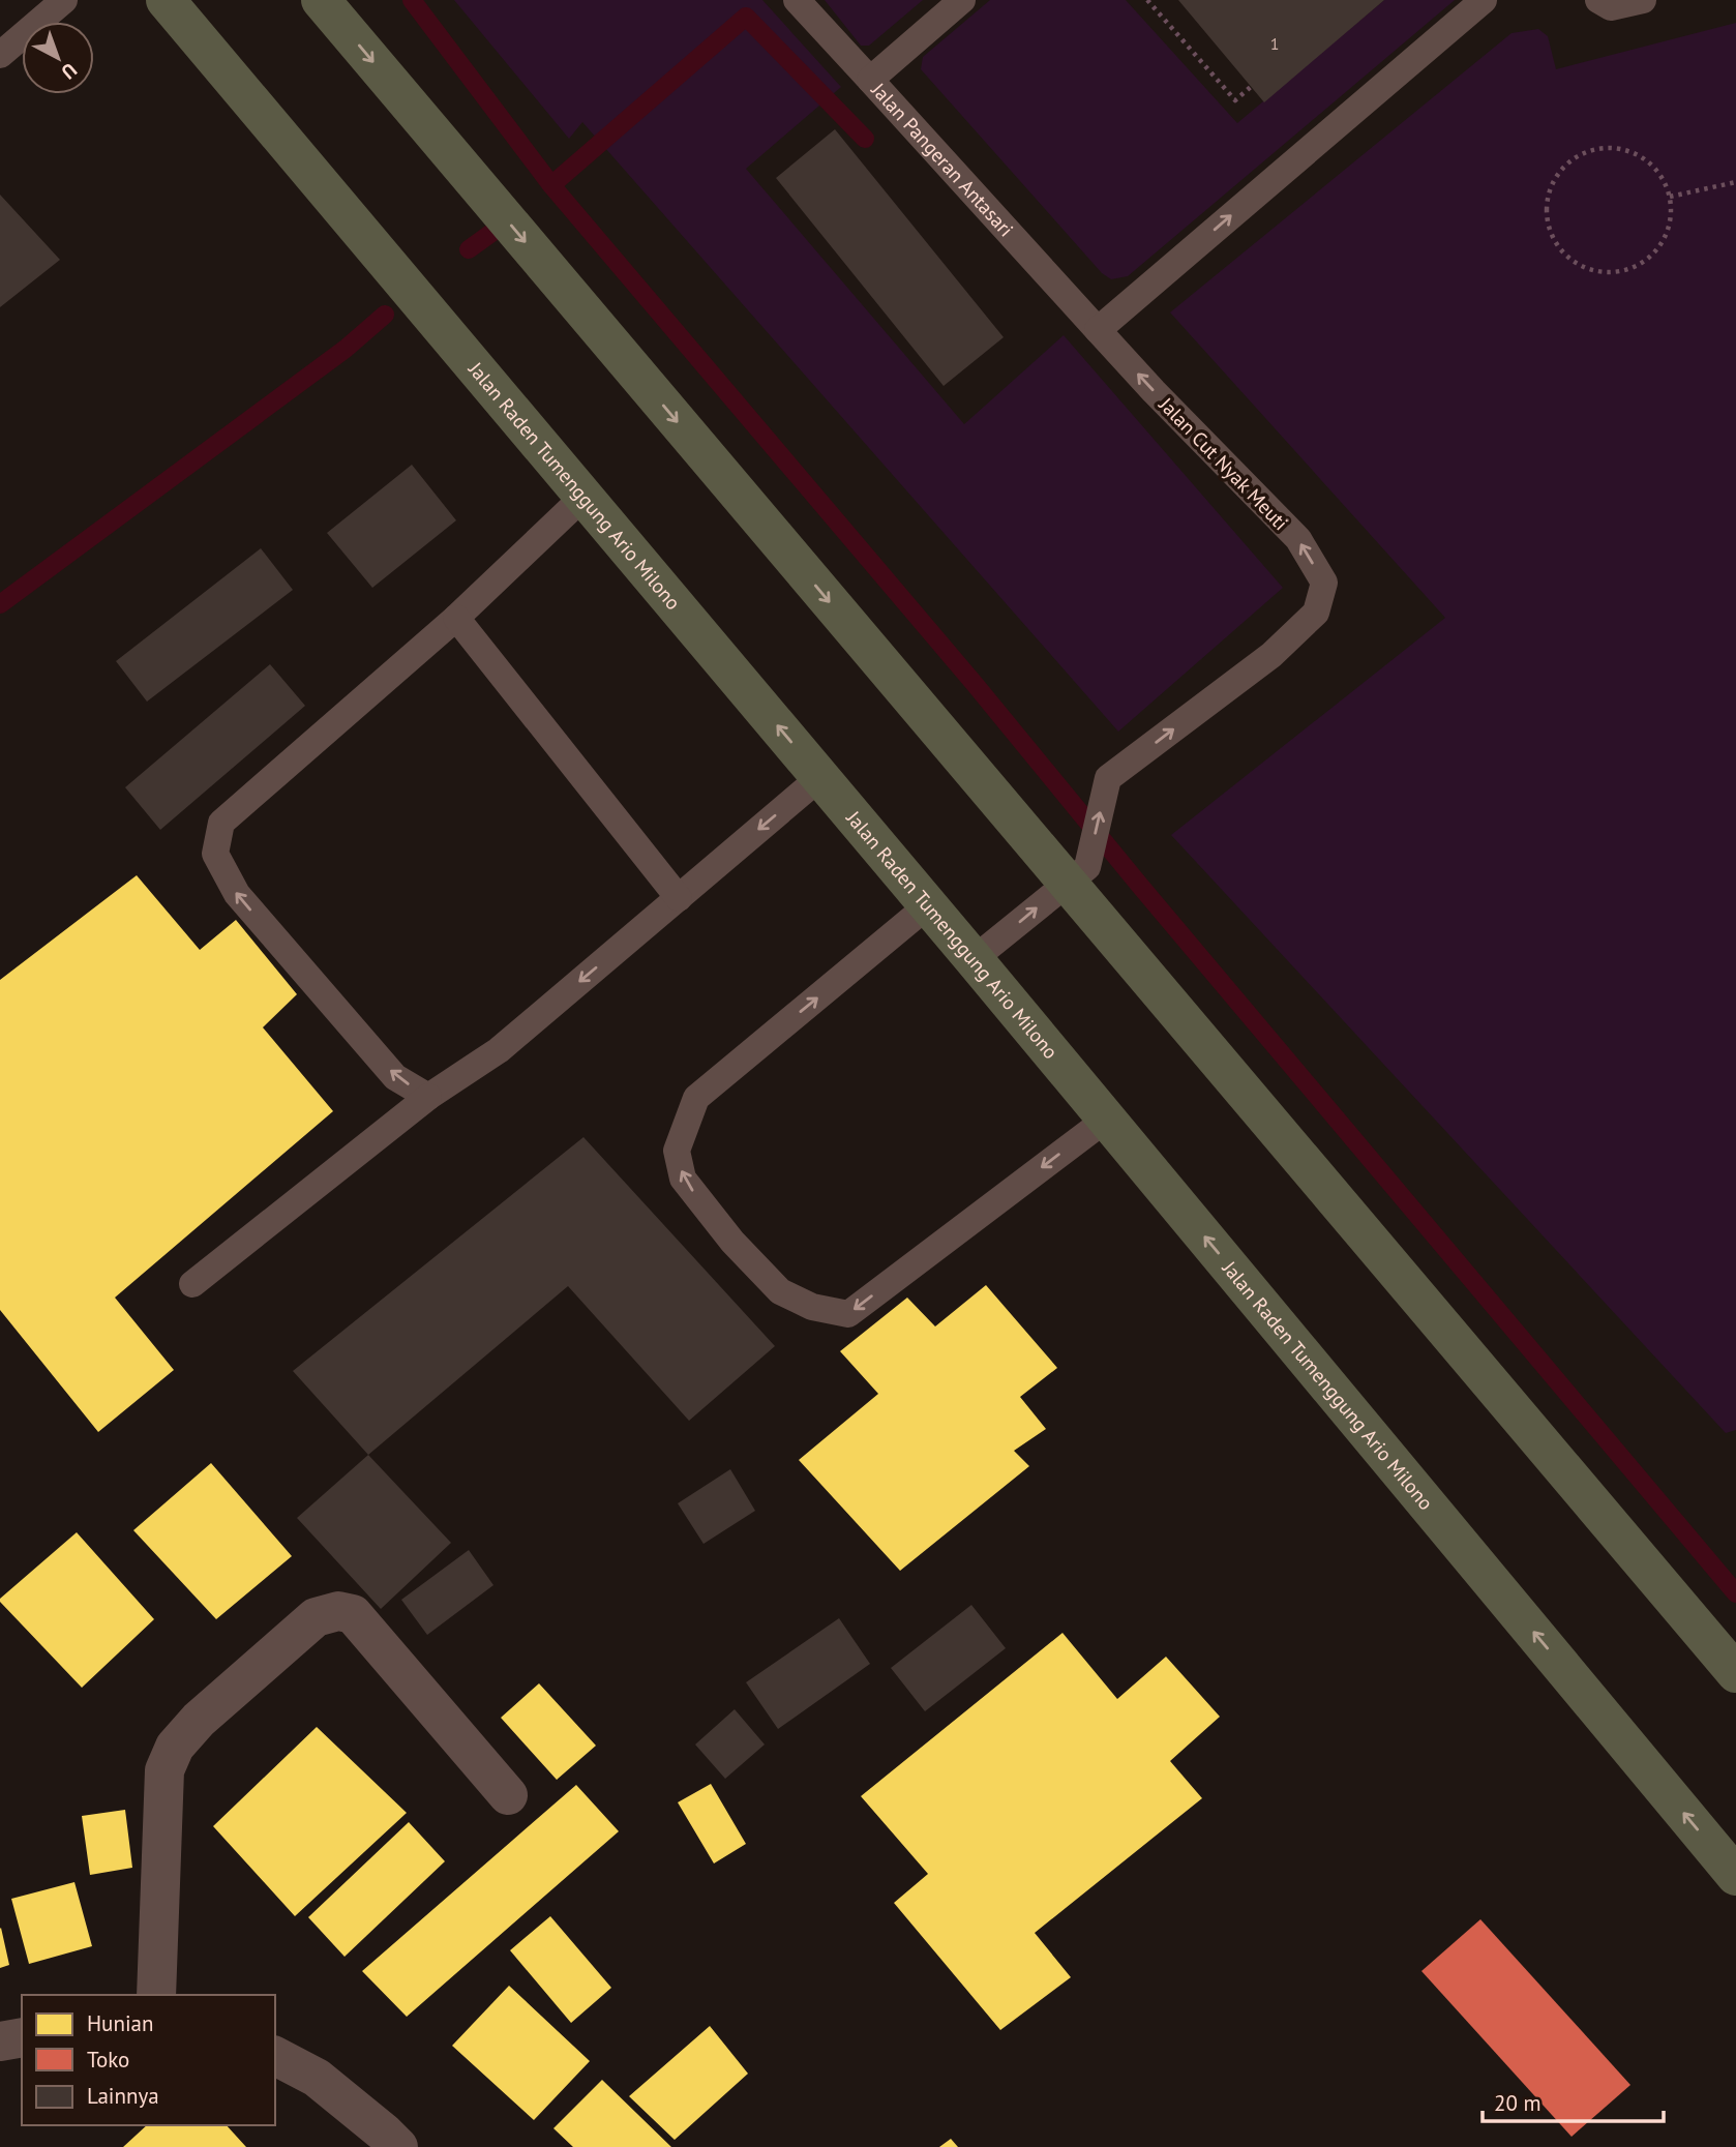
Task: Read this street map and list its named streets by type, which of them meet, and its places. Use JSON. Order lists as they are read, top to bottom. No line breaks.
{"streets":{"highway":["Jalan Raden Tumenggung Ario Milono"],"lane":["Jalan Pangeran Antasari","Jalan Cut Nyak Meuti"]},"crossings":[["Jalan Pangeran Antasari","Jalan Cut Nyak Meuti"]],"house_numbers":["1"],"legend":["Hunian","Toko","Lainnya"],"scale_bar":"20 m","north":"bottom right"}
